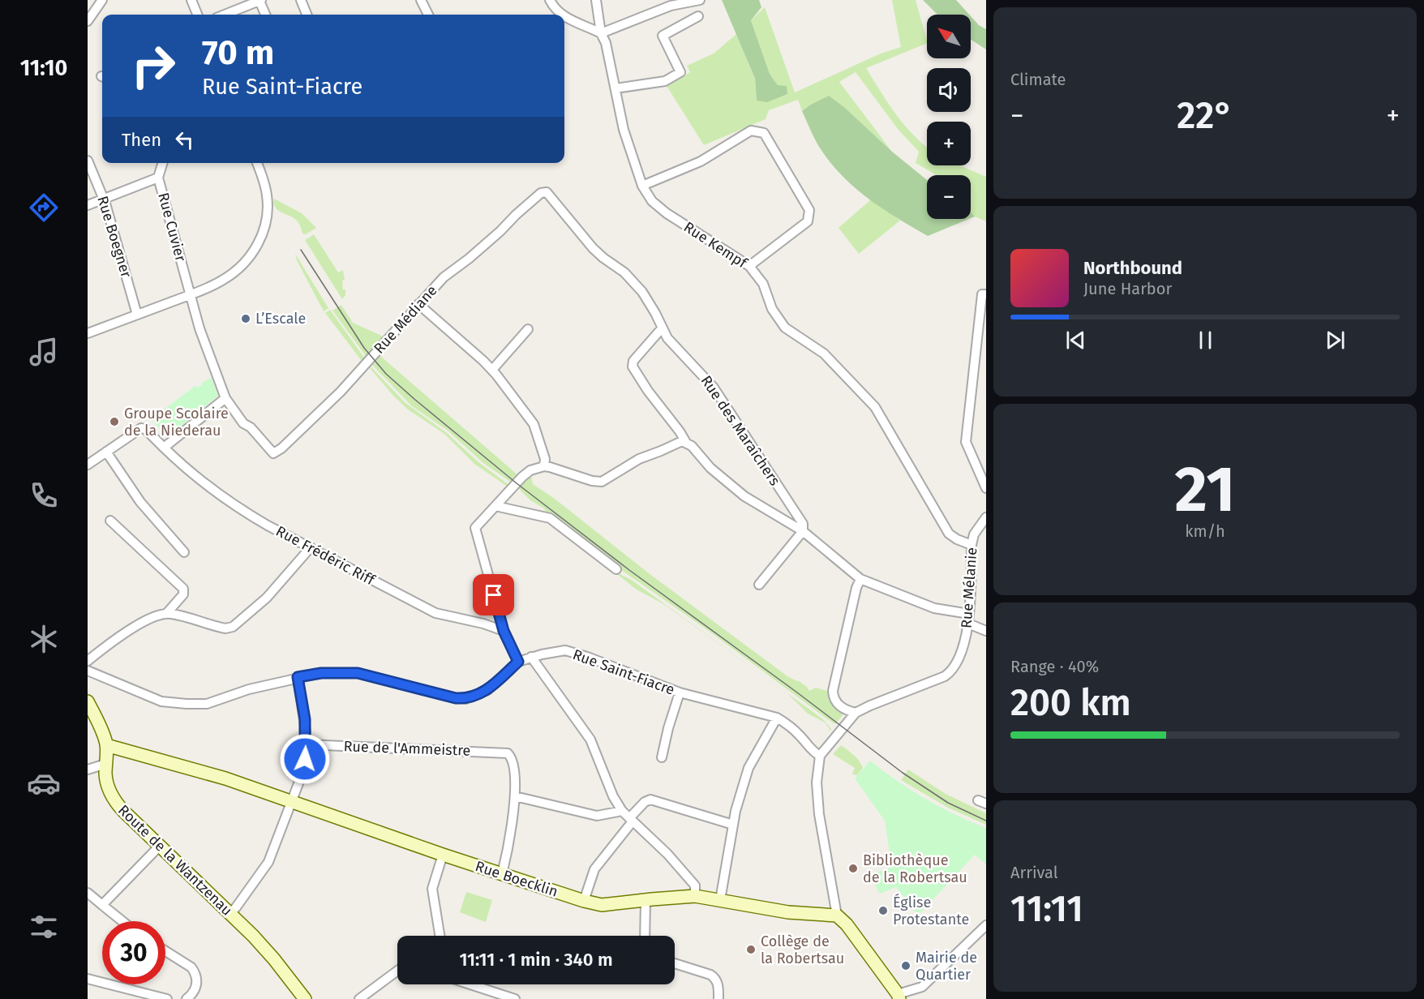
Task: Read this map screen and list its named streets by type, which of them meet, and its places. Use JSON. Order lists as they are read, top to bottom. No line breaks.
{"streets":{"main road":["Route de la Wantzenau","Rue Boecklin"],"street":["Rue Cuvier","Rue Boegner","Rue Kempf","Rue Médiane","Rue des Maraîchers","Rue Frédéric Riff","Rue Mélanie","Rue Saint-Fiacre","Rue de l'Ammeistre"]},"crossings":[["Rue Cuvier","Rue Médiane"],["Rue Kempf","Rue Mélanie"],["Rue Médiane","Rue des Maraîchers"],["Rue des Maraîchers","Rue Mélanie"],["Rue Mélanie","Rue Saint-Fiacre"],["Route de la Wantzenau","Rue Boecklin"]],"places":["L’Escale","Groupe Scolaire de la Niederau","Bibliothèque de la Robertsau","Église Protestante","Collège de la Robertsau","Mairie de Quartier"],"north":"top left","page":{"tabs":"11:10","tile":["Climate",["21","km/h"],["Range · 40%","200 km"],["Arrival","11:11"]],"map_buttons":["+","−"],"turn":["70 m","Rue Saint-Fiacre"],"heat":["−","22°","+"],"then":"Then","song":["Northbound","June Harbor"],"limit":"30","trip":"11:11 · 1 min · 340 m"}}
